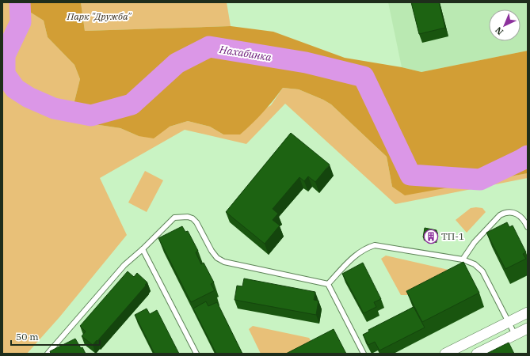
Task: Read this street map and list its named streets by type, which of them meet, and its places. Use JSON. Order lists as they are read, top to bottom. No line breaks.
{"water":["Нахабинка"],"parks":["Парк \"Дружба\""],"places":{"building":["ТП-1"]},"scale_bar":"50 m","north":"bottom left"}
